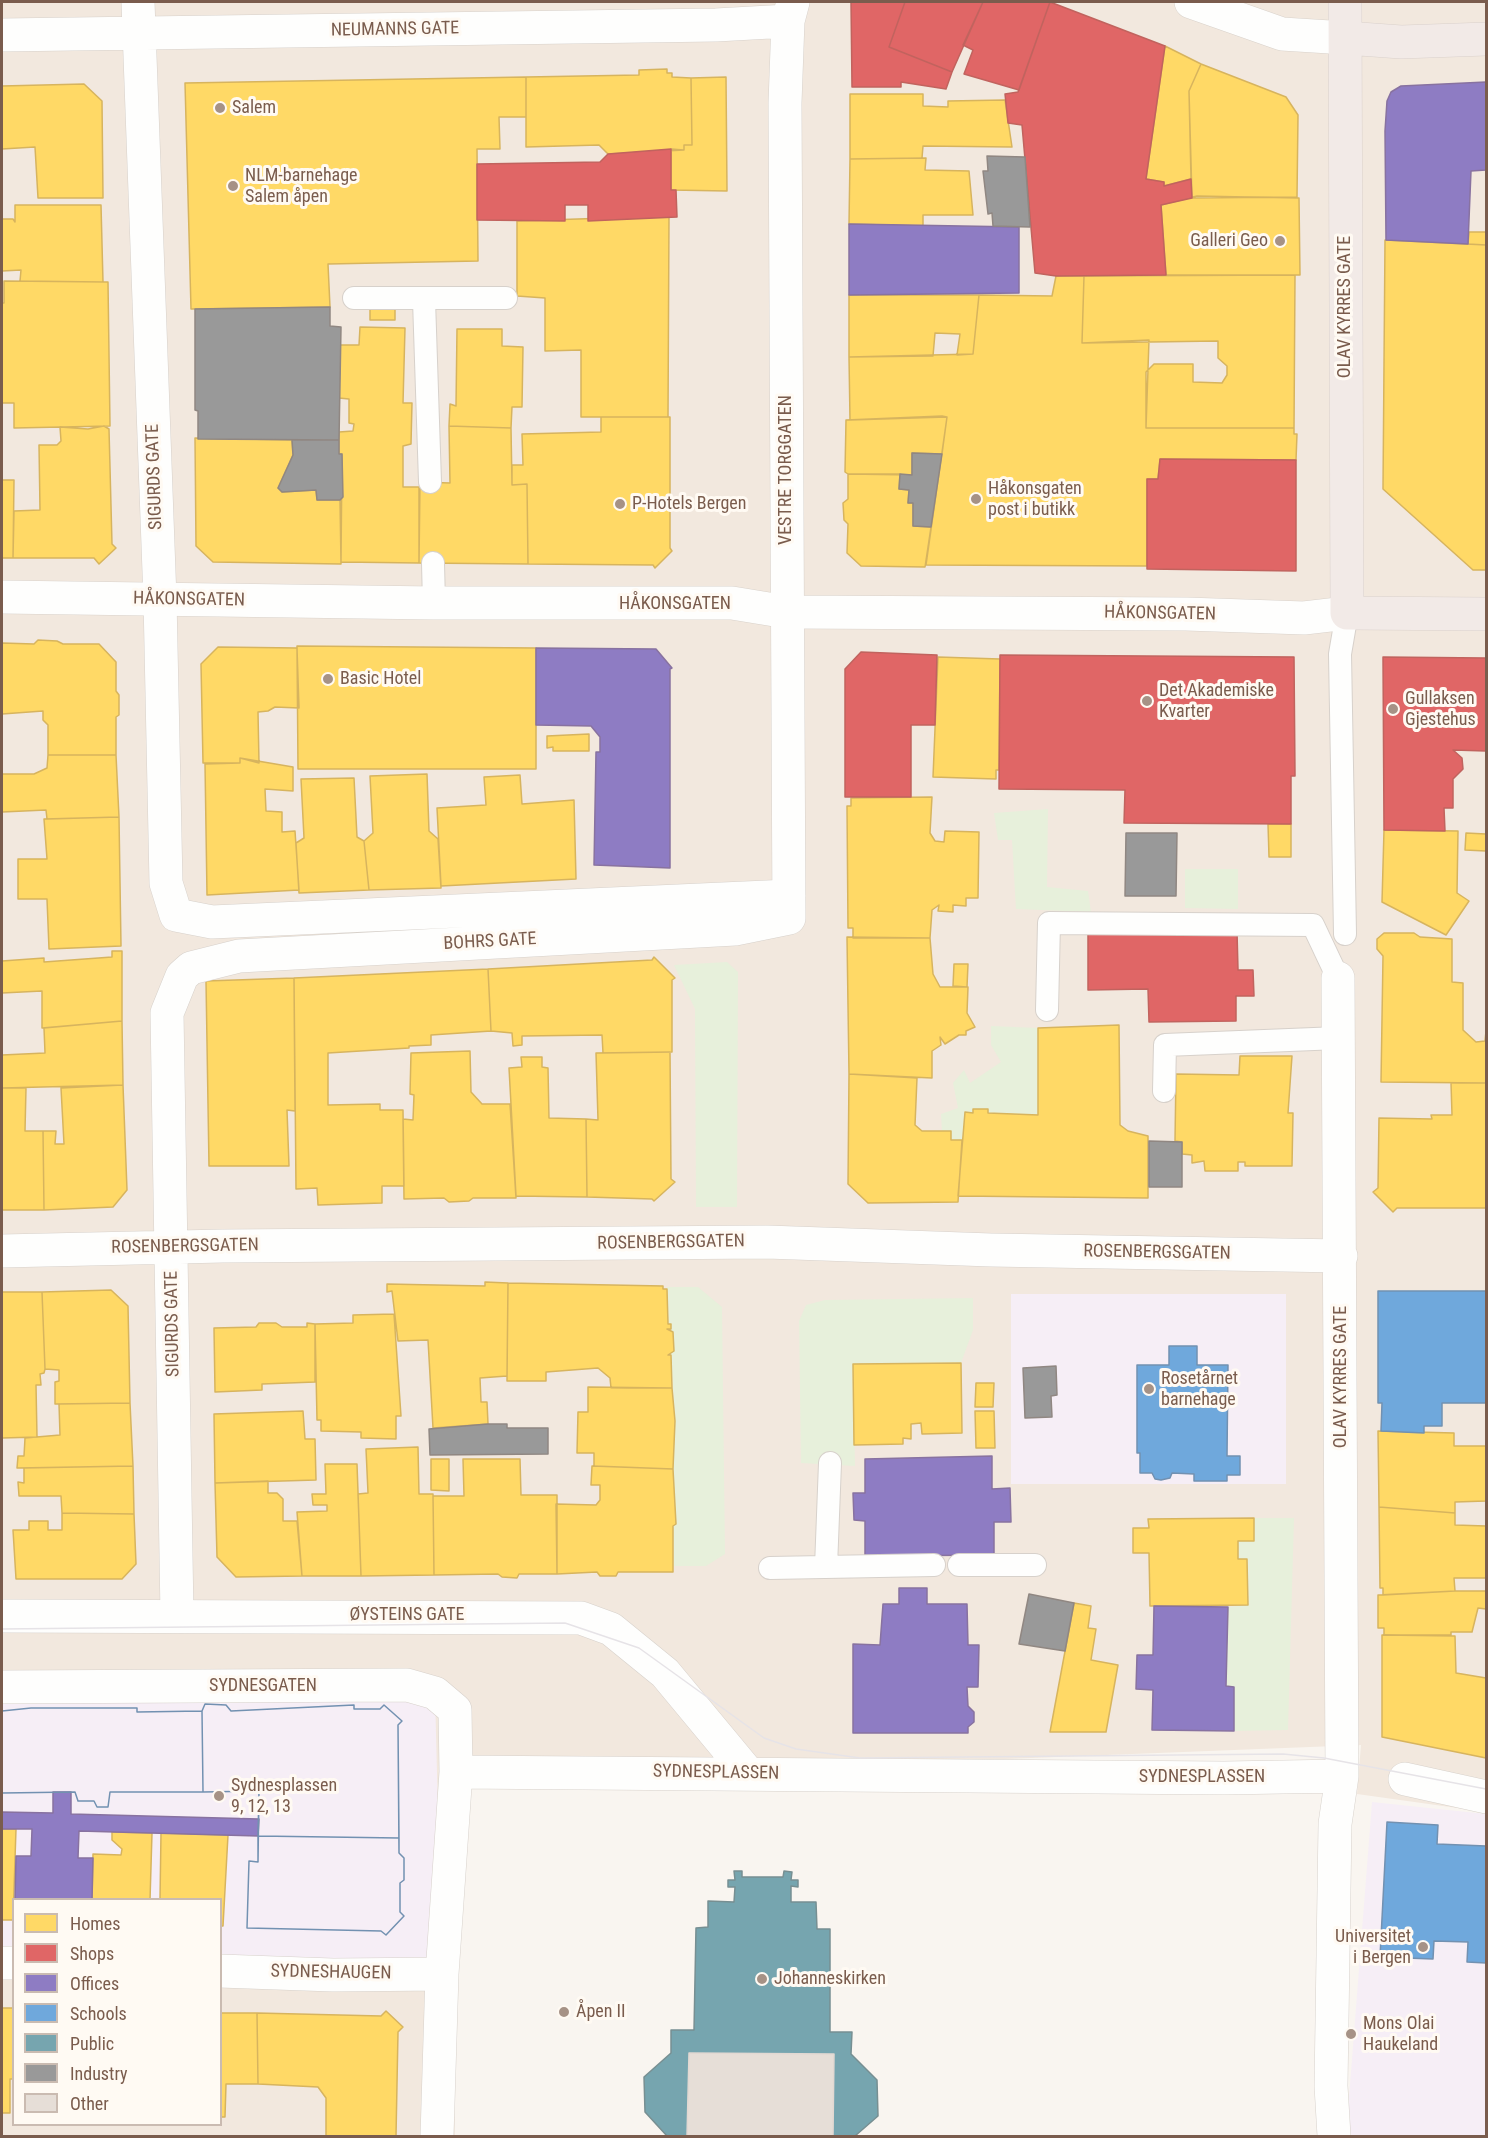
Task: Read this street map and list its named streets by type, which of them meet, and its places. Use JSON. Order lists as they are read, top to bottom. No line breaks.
{"streets":{"highway":["OLAV KYRRES GATE"],"street":["NEUMANNS GATE","VESTRE TORGGATEN","SIGURDS GATE","HÅKONSGATEN","BOHRS GATE","ROSENBERGSGATEN","ØYSTEINS GATE","SYDNESGATEN","SYDNESPLASSEN","SYDNESHAUGEN"]},"crossings":[["NEUMANNS GATE","VESTRE TORGGATEN"],["NEUMANNS GATE","SIGURDS GATE"],["OLAV KYRRES GATE","HÅKONSGATEN"],["OLAV KYRRES GATE","ROSENBERGSGATEN"],["OLAV KYRRES GATE","SYDNESPLASSEN"],["VESTRE TORGGATEN","HÅKONSGATEN"],["VESTRE TORGGATEN","BOHRS GATE"],["SIGURDS GATE","HÅKONSGATEN"],["SIGURDS GATE","BOHRS GATE"],["SIGURDS GATE","ROSENBERGSGATEN"],["SIGURDS GATE","ØYSTEINS GATE"],["ØYSTEINS GATE","SYDNESPLASSEN"],["SYDNESGATEN","SYDNESPLASSEN"]],"places":["Salem","NLM-barnehage Salem åpen","Galleri Geo","Håkonsgaten post i butikk","P-Hotels Bergen","Basic Hotel","Det Akademiske Kvarter","Gullaksen Gjestehus","Rosetårnet barnehage","Sydnesplassen 9, 12, 13","Universitet i Bergen","Johanneskirken","Åpen II","Mons Olai Haukeland"],"legend":["Homes","Shops","Offices","Schools","Public","Industry","Other"]}
